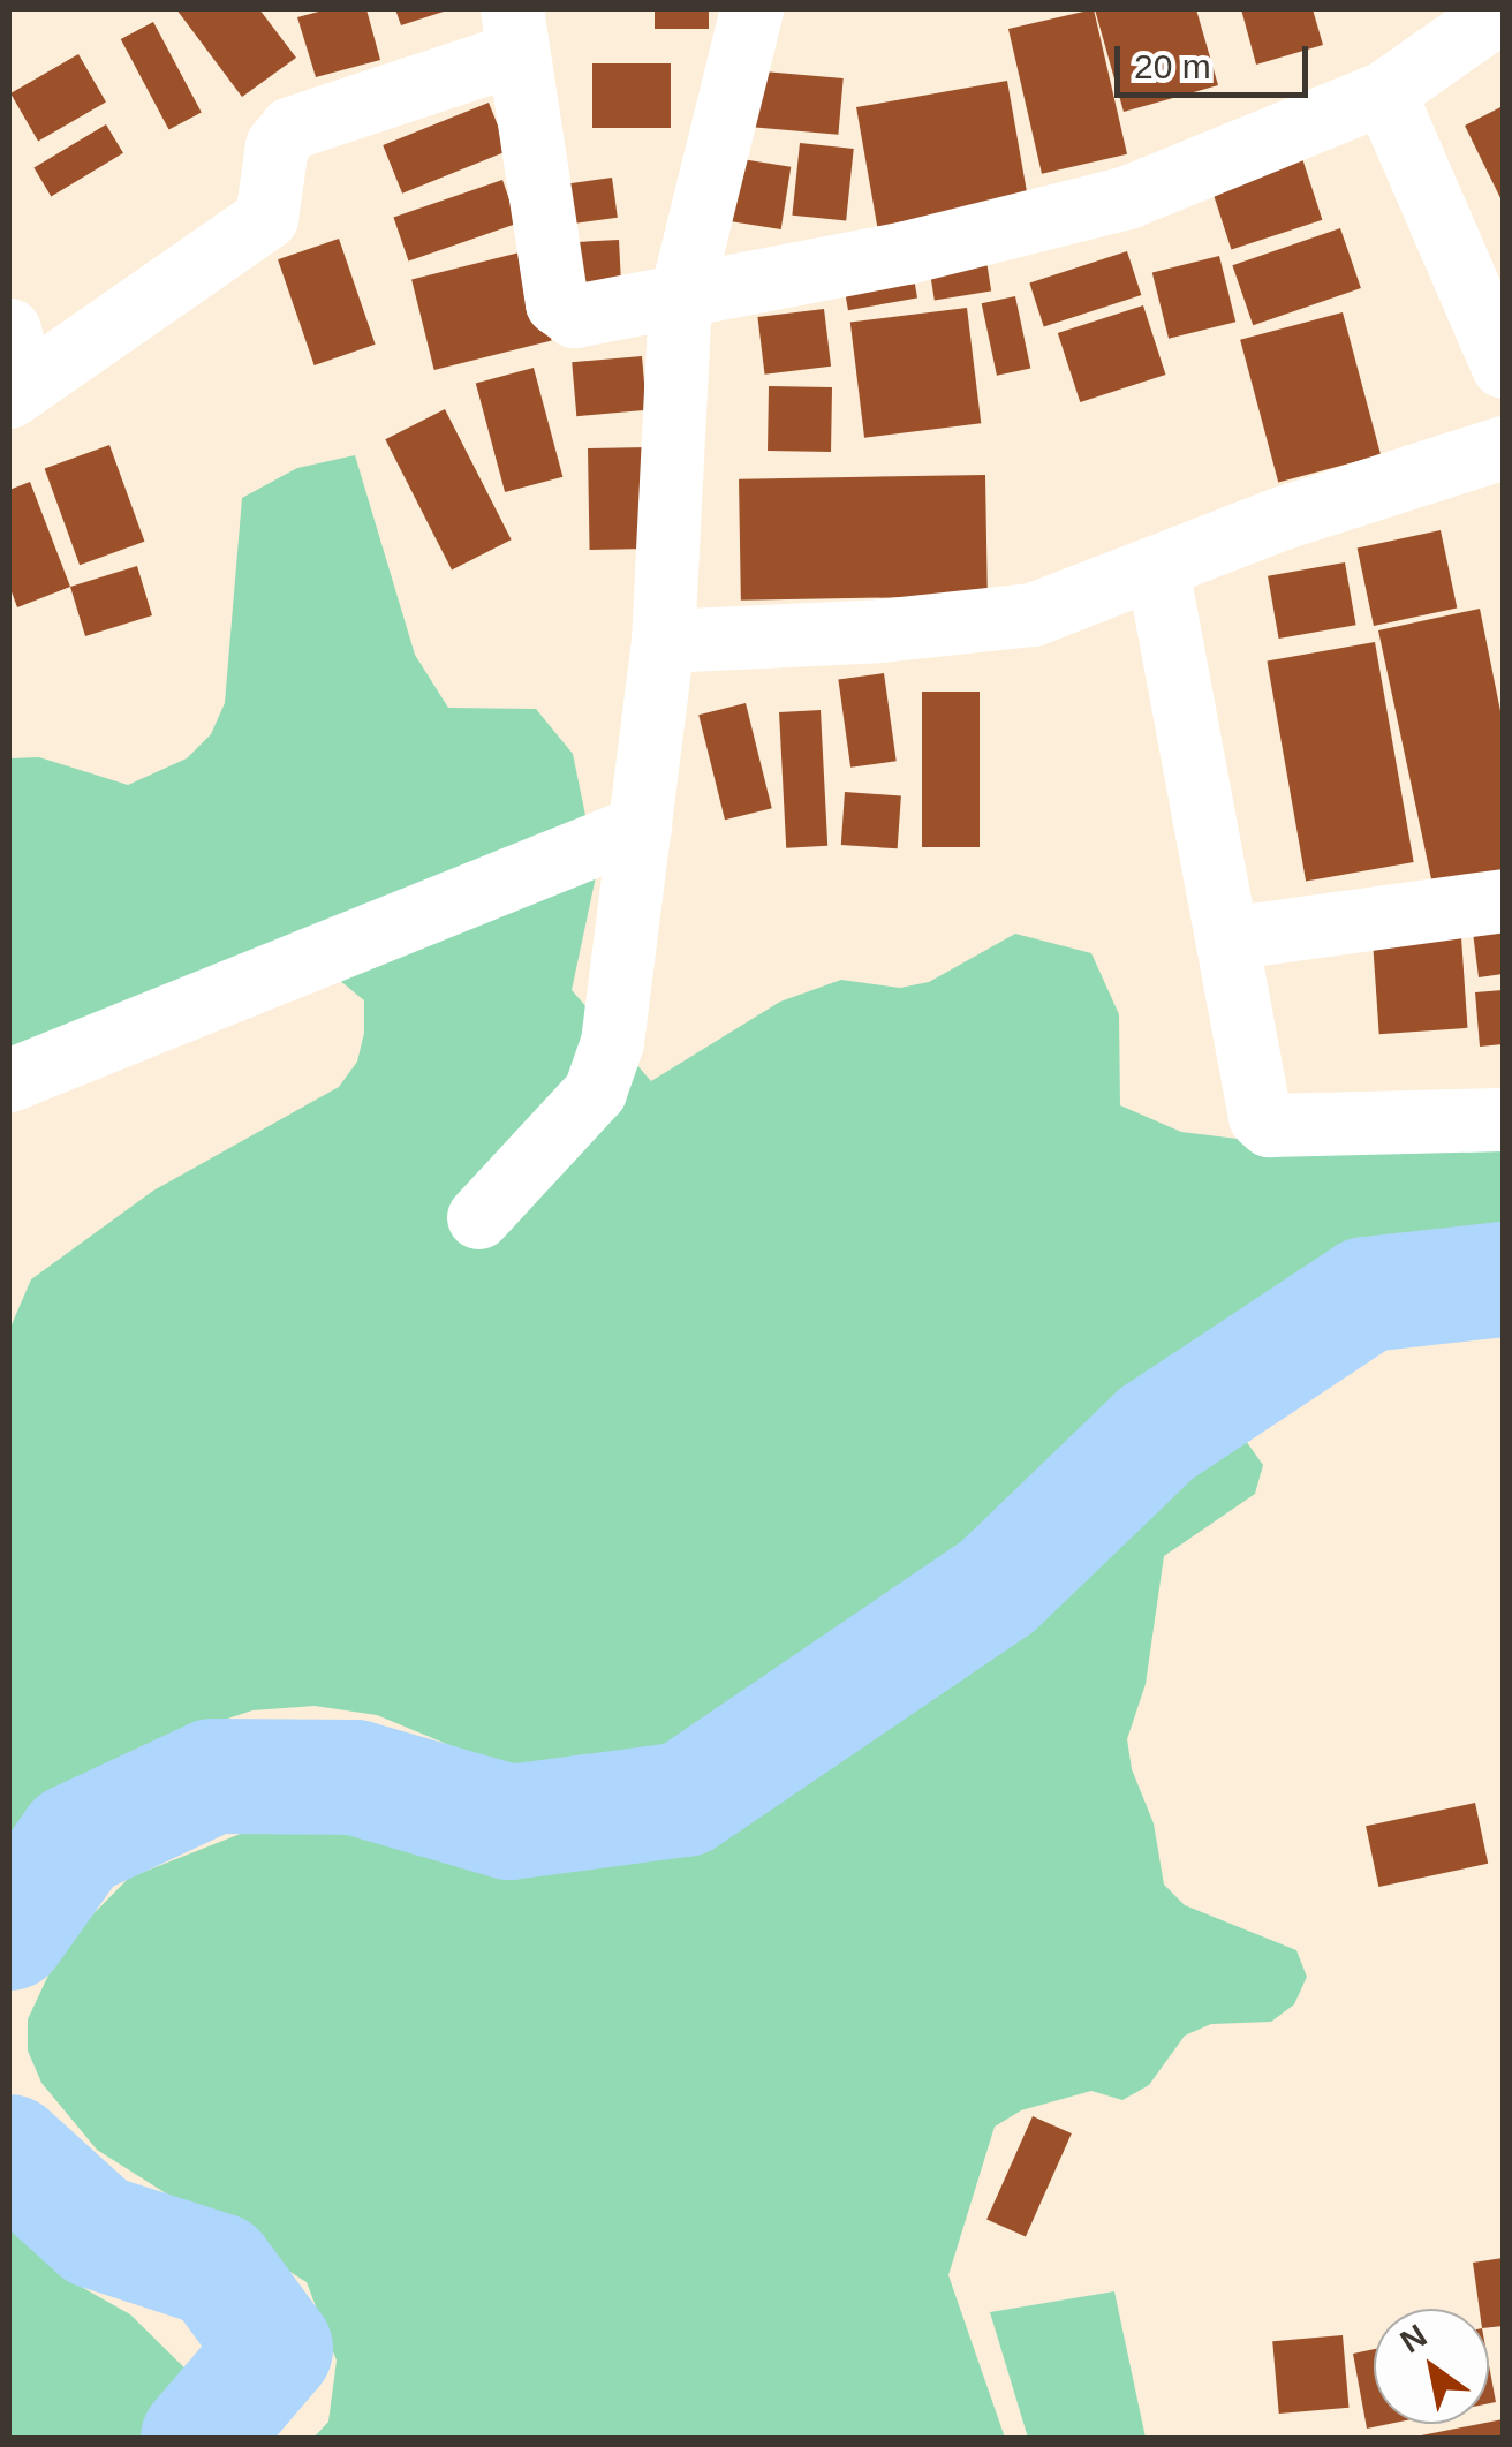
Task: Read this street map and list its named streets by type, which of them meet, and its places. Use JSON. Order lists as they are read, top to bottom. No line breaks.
{"scale_bar":"20 m","north":"top left"}
